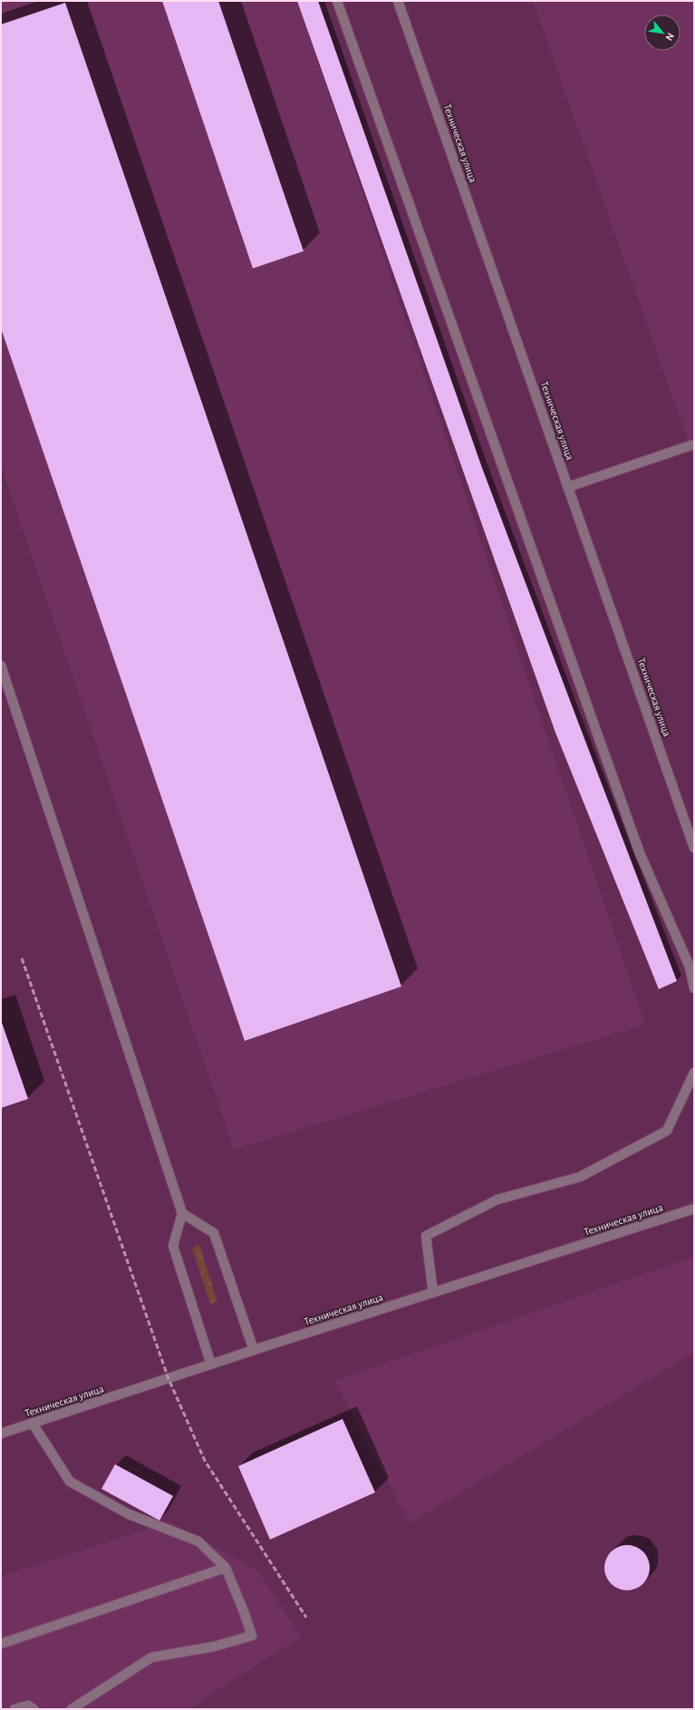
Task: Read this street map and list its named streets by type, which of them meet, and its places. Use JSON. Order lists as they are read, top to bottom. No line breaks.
{"streets":{"street":["Техническая улица"]},"north":"bottom right"}
